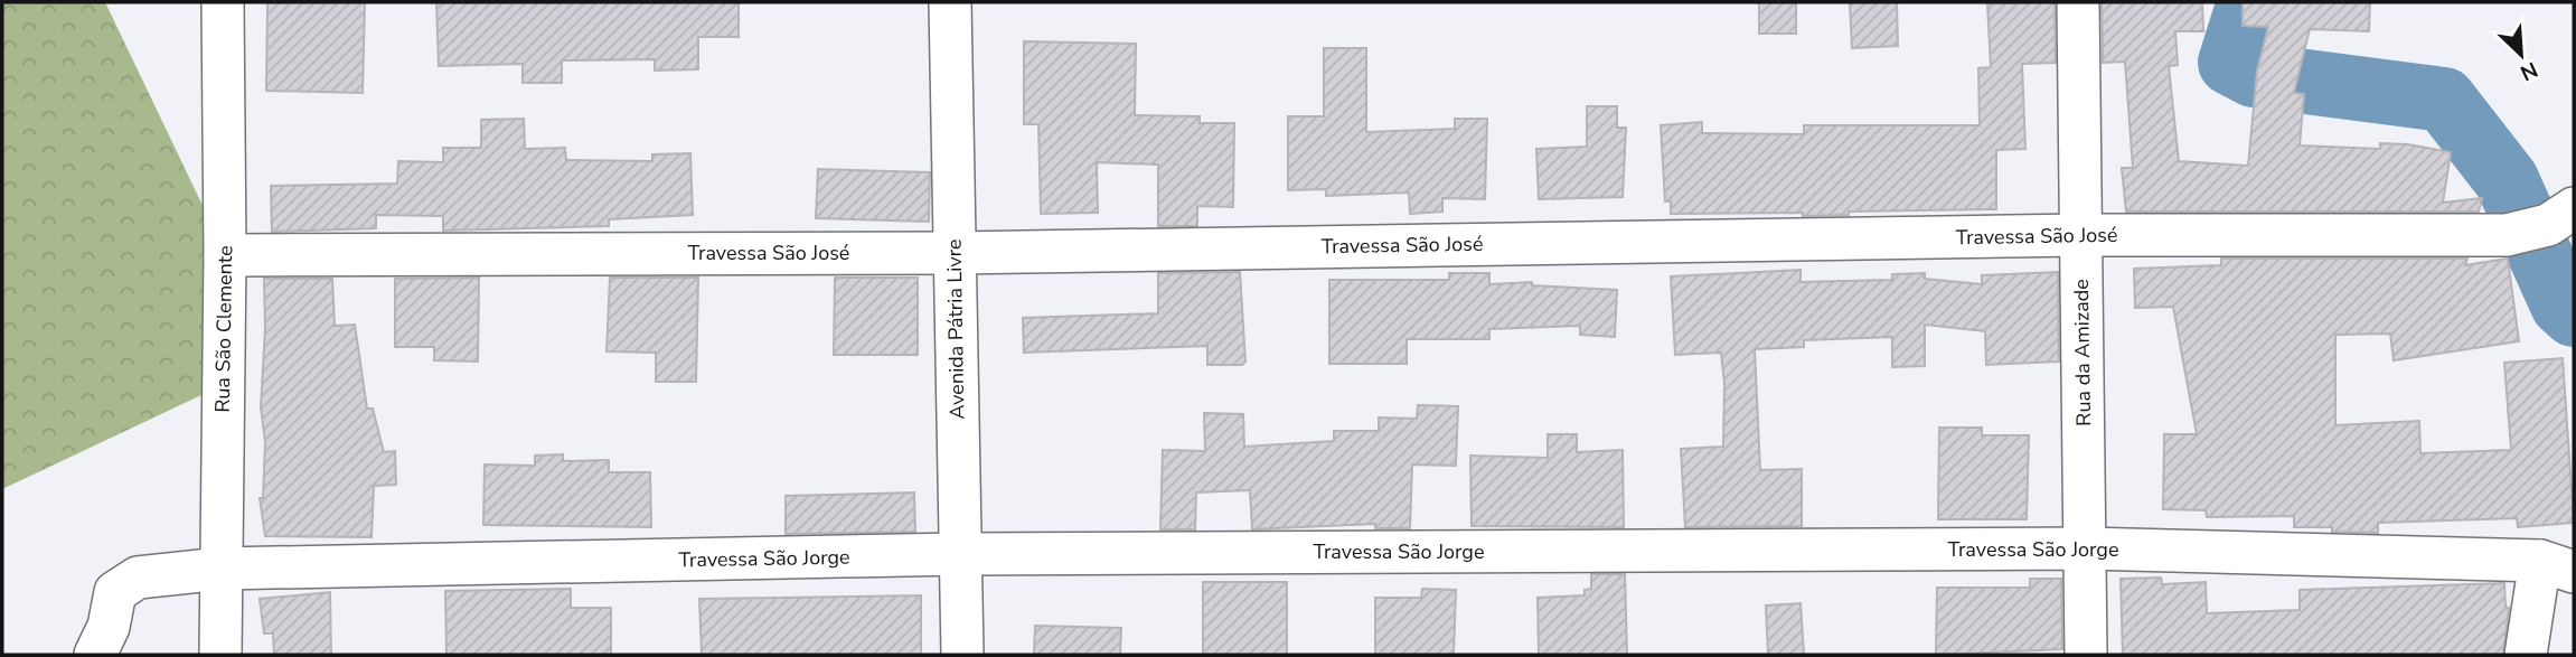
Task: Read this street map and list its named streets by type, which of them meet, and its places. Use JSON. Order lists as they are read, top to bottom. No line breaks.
{"streets":{"street":["Travessa São José","Rua São Clemente","Avenida Pátria Livre","Rua da Amizade","Travessa São Jorge"]},"crossings":[["Travessa São José","Rua São Clemente"],["Travessa São José","Avenida Pátria Livre"],["Travessa São José","Rua da Amizade"],["Rua São Clemente","Travessa São Jorge"],["Avenida Pátria Livre","Travessa São Jorge"],["Rua da Amizade","Travessa São Jorge"]],"north":"bottom right"}
